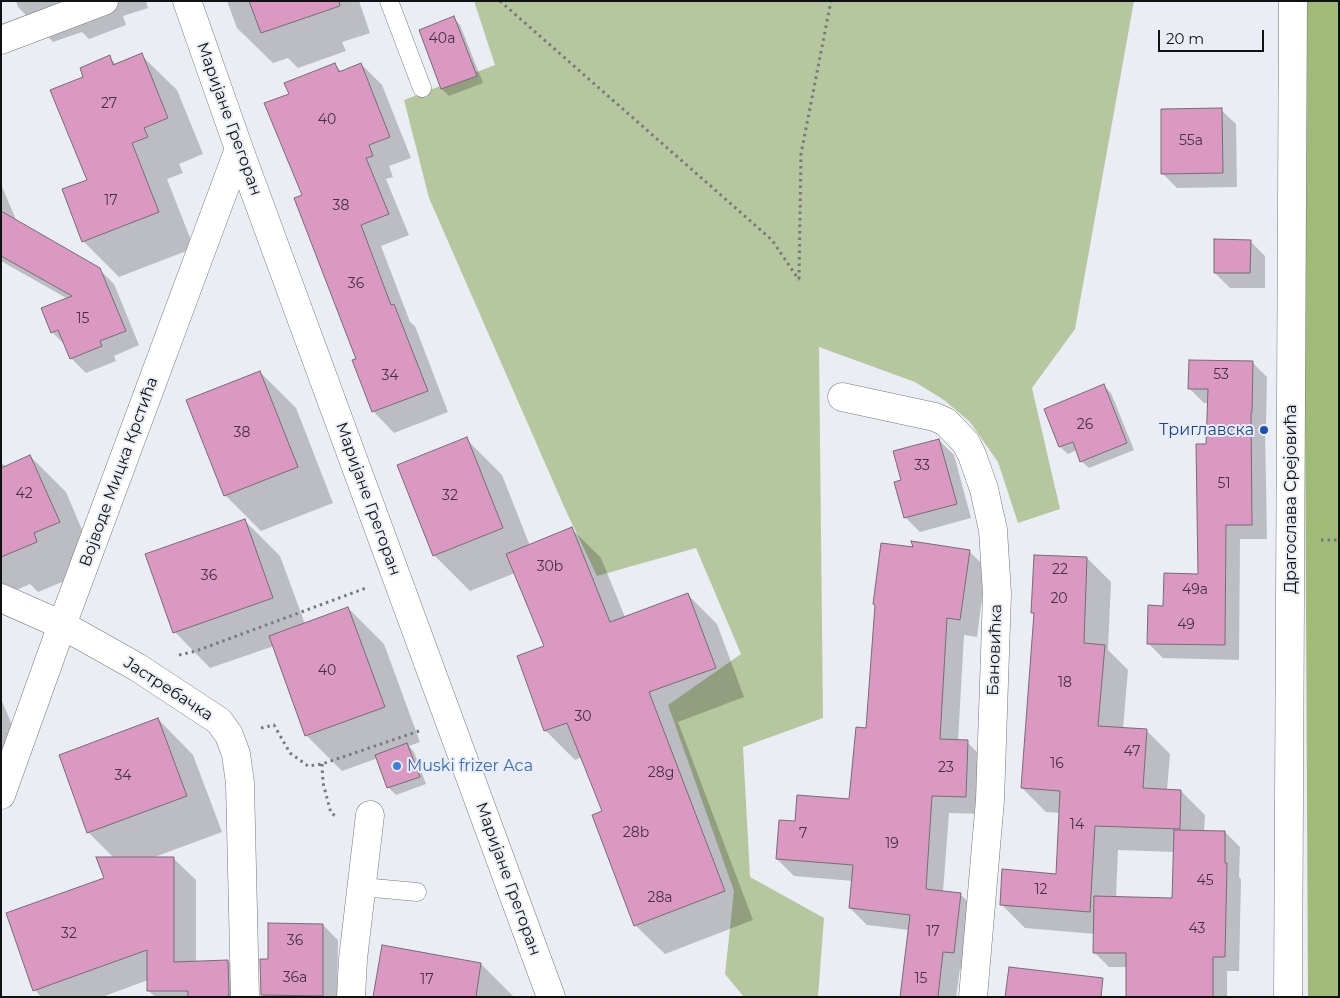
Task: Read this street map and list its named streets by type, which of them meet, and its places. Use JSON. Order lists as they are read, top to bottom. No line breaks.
{"streets":{"street":["Маријане Грегоран","Војводе Мицка Крстића","Драгослава Срејовића","Бановићка","Јастребачка"]},"crossings":[["Маријане Грегоран","Војводе Мицка Крстића"],["Војводе Мицка Крстића","Јастребачка"]],"places":["Триглавска","Muski frizer Aca"],"house_numbers":["40a","27","40","55a","17","38","36","15","53","34","26","38","33","51","42","32","30b","22","36","49a","20","49","40","18","30","47","16","23","28g","34","14","28b","7","19","45","12","28a","43","17","32","36","36a","15","17"],"scale_bar":"20 m"}
